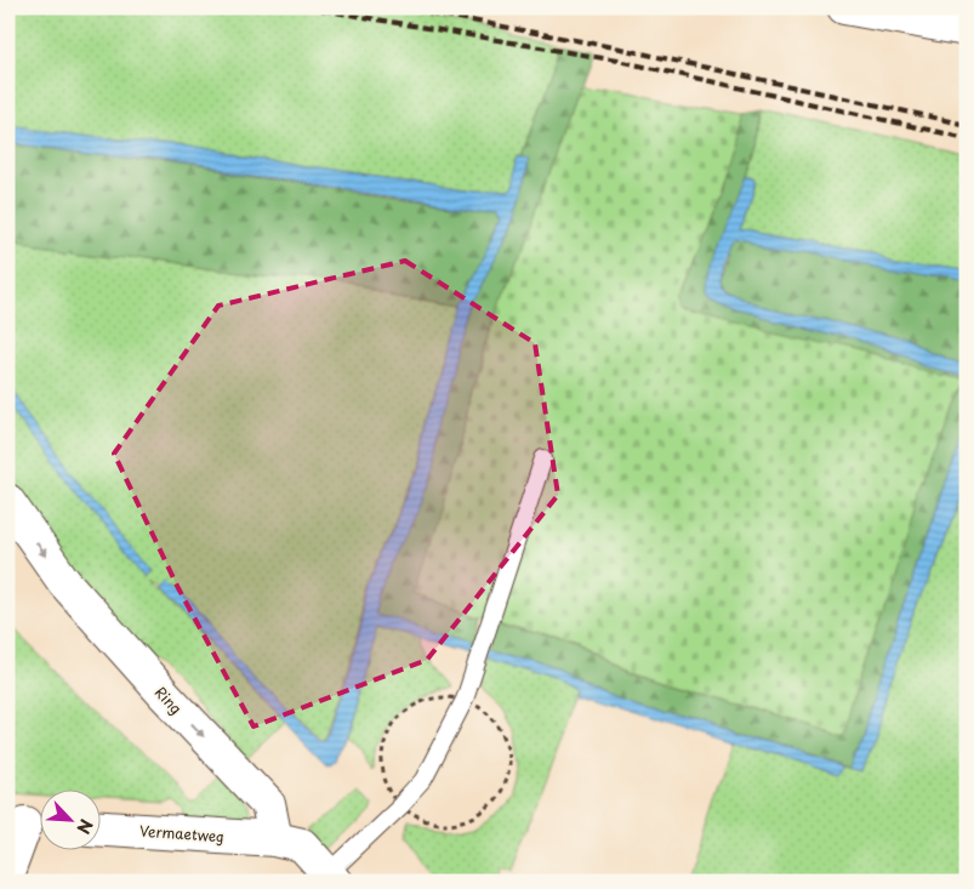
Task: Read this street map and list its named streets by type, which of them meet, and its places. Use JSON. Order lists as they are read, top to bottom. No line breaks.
{"streets":{"main road":["Ring","Vermaetweg"]},"crossings":[["Ring","Vermaetweg"]],"one_way":["Ring"],"north":"bottom right"}
